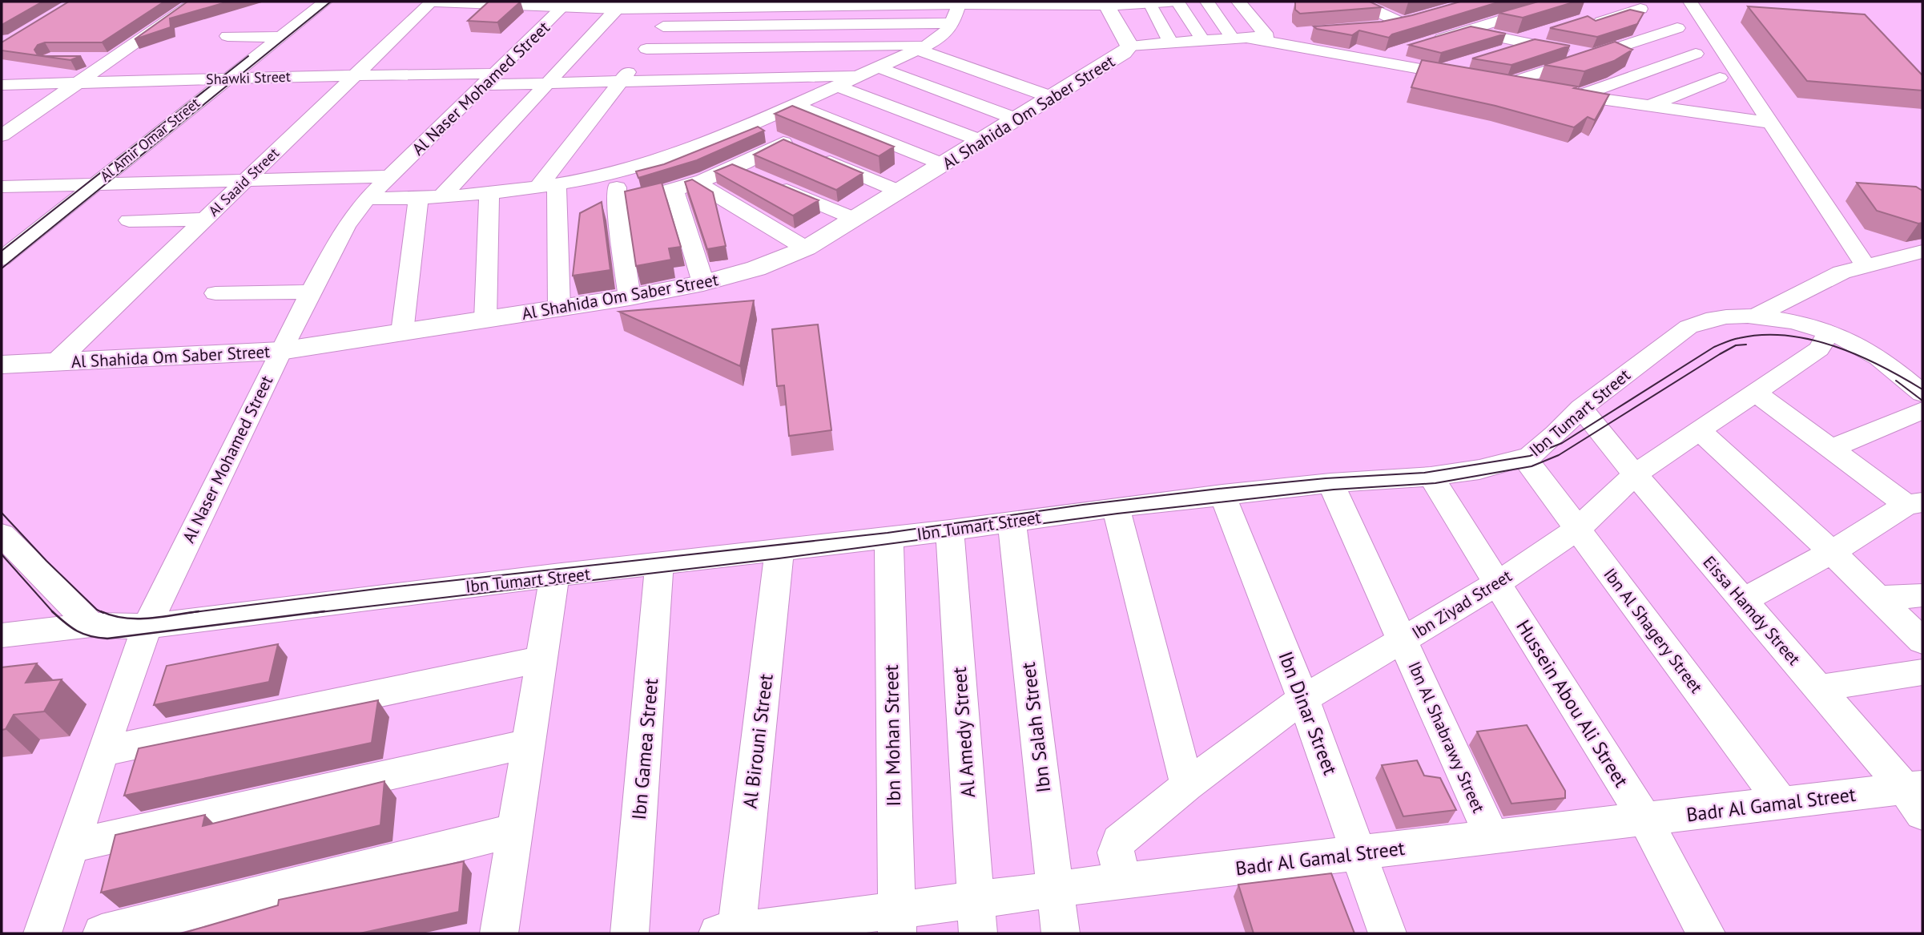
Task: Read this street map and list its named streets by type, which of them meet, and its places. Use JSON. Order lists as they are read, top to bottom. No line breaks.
{"streets":{"street":["Shawki Street","Al Naser Mohamed Street","Al Shahida Om Saber Street","Al Amir Omar Street","Al Saaid Street","Ibn Tumart Street","Ibn Ziyad Street","Eissa Hamdy Street","Ibn Al Shagery Street","Hussein Abou Ali Street","Ibn Dinar Street","Ibn Salah Street","Al Amedy Street","Ibn Mohan Street","Ibn Al Shabrawy Street","Al Birouni Street","Ibn Gamea Street","Badr Al Gamal Street"]},"crossings":[["Shawki Street","Al Naser Mohamed Street"],["Shawki Street","Al Amir Omar Street"],["Shawki Street","Al Saaid Street"],["Al Naser Mohamed Street","Al Shahida Om Saber Street"],["Al Naser Mohamed Street","Ibn Tumart Street"],["Al Shahida Om Saber Street","Al Saaid Street"],["Ibn Tumart Street","Ibn Ziyad Street"],["Ibn Tumart Street","Eissa Hamdy Street"],["Ibn Tumart Street","Ibn Al Shagery Street"],["Ibn Tumart Street","Hussein Abou Ali Street"],["Ibn Tumart Street","Ibn Dinar Street"],["Ibn Tumart Street","Ibn Salah Street"],["Ibn Tumart Street","Al Amedy Street"],["Ibn Tumart Street","Ibn Mohan Street"],["Ibn Tumart Street","Ibn Al Shabrawy Street"],["Ibn Tumart Street","Al Birouni Street"],["Ibn Tumart Street","Ibn Gamea Street"],["Ibn Ziyad Street","Eissa Hamdy Street"],["Ibn Ziyad Street","Ibn Al Shagery Street"],["Ibn Ziyad Street","Hussein Abou Ali Street"],["Ibn Ziyad Street","Ibn Dinar Street"],["Ibn Ziyad Street","Ibn Al Shabrawy Street"],["Ibn Ziyad Street","Badr Al Gamal Street"],["Eissa Hamdy Street","Badr Al Gamal Street"],["Ibn Al Shagery Street","Badr Al Gamal Street"],["Hussein Abou Ali Street","Badr Al Gamal Street"],["Ibn Dinar Street","Badr Al Gamal Street"],["Ibn Salah Street","Badr Al Gamal Street"],["Al Amedy Street","Badr Al Gamal Street"],["Ibn Mohan Street","Badr Al Gamal Street"],["Ibn Al Shabrawy Street","Badr Al Gamal Street"],["Al Birouni Street","Badr Al Gamal Street"]]}
